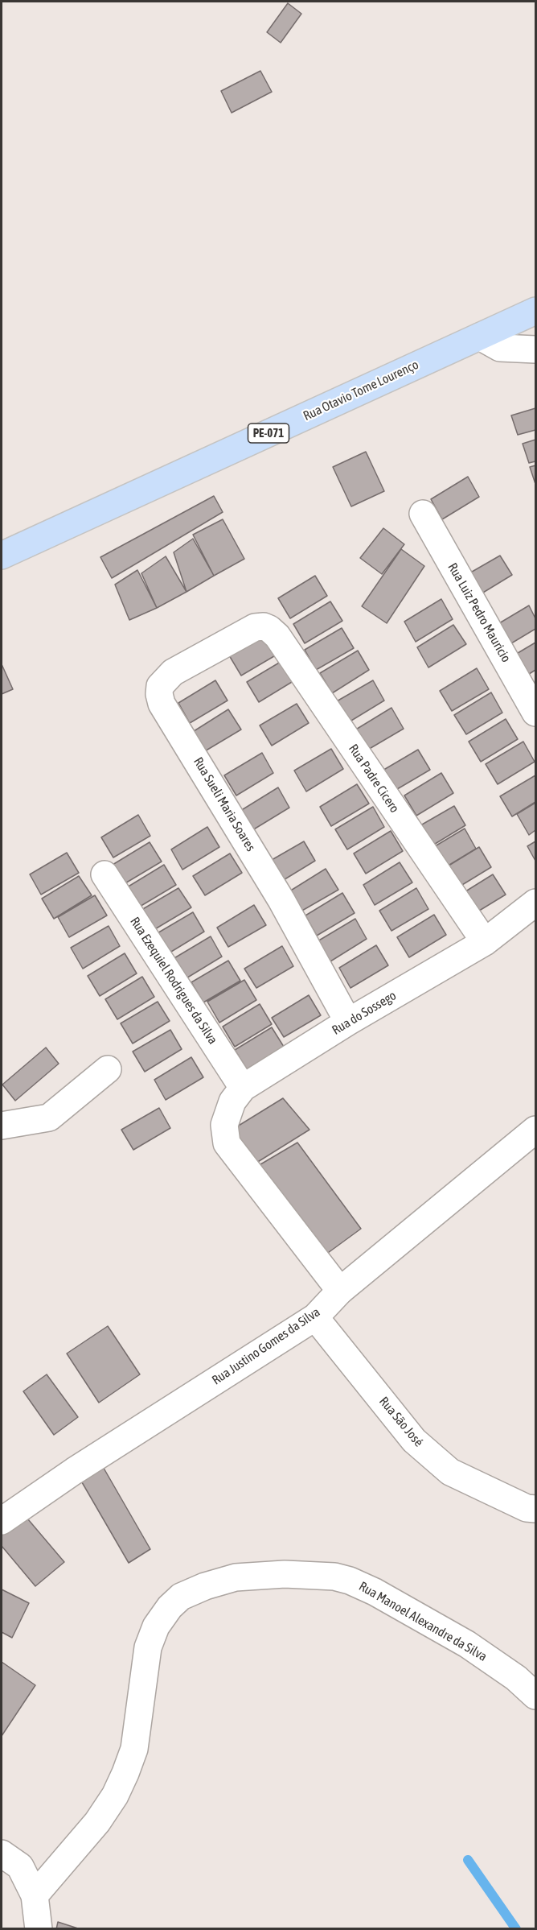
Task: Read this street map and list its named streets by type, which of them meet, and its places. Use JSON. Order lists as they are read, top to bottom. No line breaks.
{"streets":{"main road":["Rua Otavio Tome Lourenço","PE-071"],"street":["Rua Luiz Pedro Mauricio","Rua Padre Cicero","Rua Sueli Maria Soares","Rua Ezequiel Rodrigues da Silva","Rua do Sossego","Rua Justino Gomes da Silva","Rua São José","Rua Manoel Alexandre da Silva"]},"crossings":[["Rua Padre Cicero","Rua Sueli Maria Soares"],["Rua Padre Cicero","Rua do Sossego"],["Rua Sueli Maria Soares","Rua do Sossego"],["Rua Ezequiel Rodrigues da Silva","Rua do Sossego"],["Rua do Sossego","Rua Justino Gomes da Silva"],["Rua Justino Gomes da Silva","Rua São José"]]}
